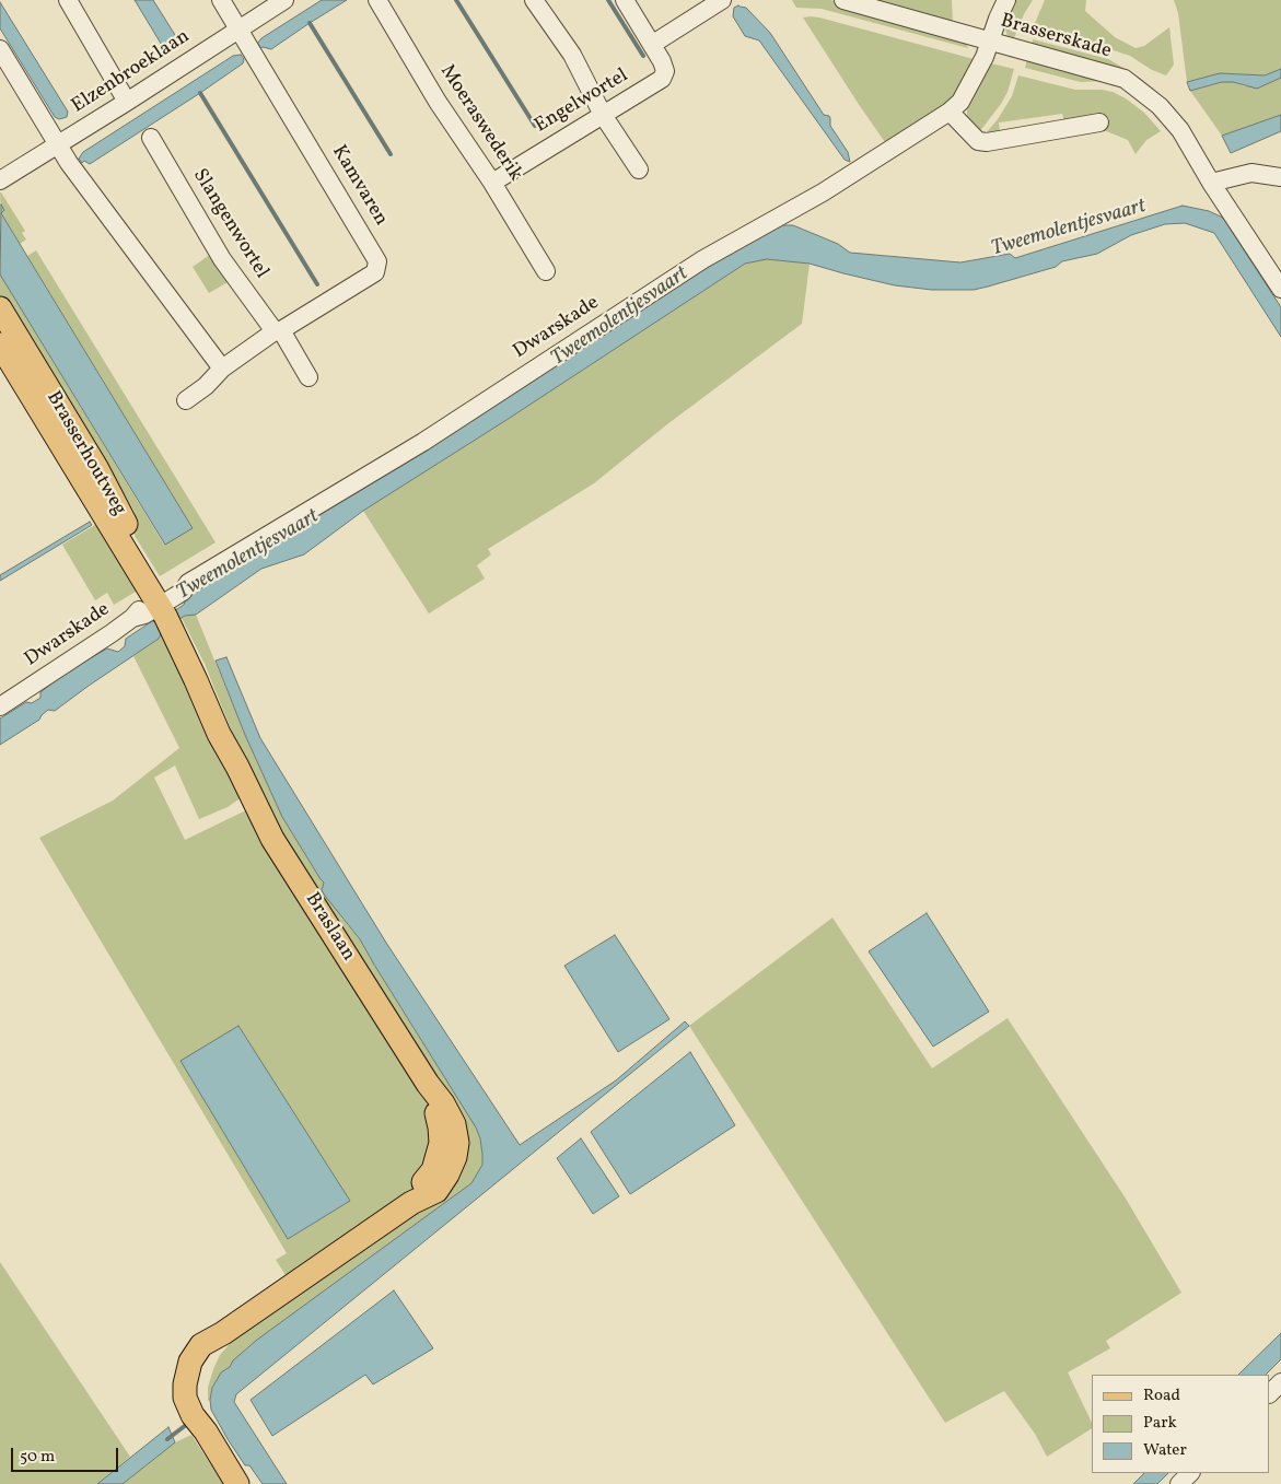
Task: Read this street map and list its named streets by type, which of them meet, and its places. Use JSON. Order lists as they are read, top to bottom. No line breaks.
{"streets":{"main road":["Brasserhoutweg","Braslaan"],"street":["Brasserskade","Elzenbroeklaan","Engelwortel","Moeraswederik","Kamvaren","Slangenwortel","Dwarskade"]},"crossings":[["Brasserskade","Dwarskade"],["Elzenbroeklaan","Kamvaren"],["Engelwortel","Moeraswederik"],["Kamvaren","Slangenwortel"],["Dwarskade","Brasserhoutweg"],["Dwarskade","Braslaan"],["Brasserhoutweg","Braslaan"]],"water":["Tweemolentjesvaart"],"legend":["Road","Park","Water"],"scale_bar":"50 m"}
